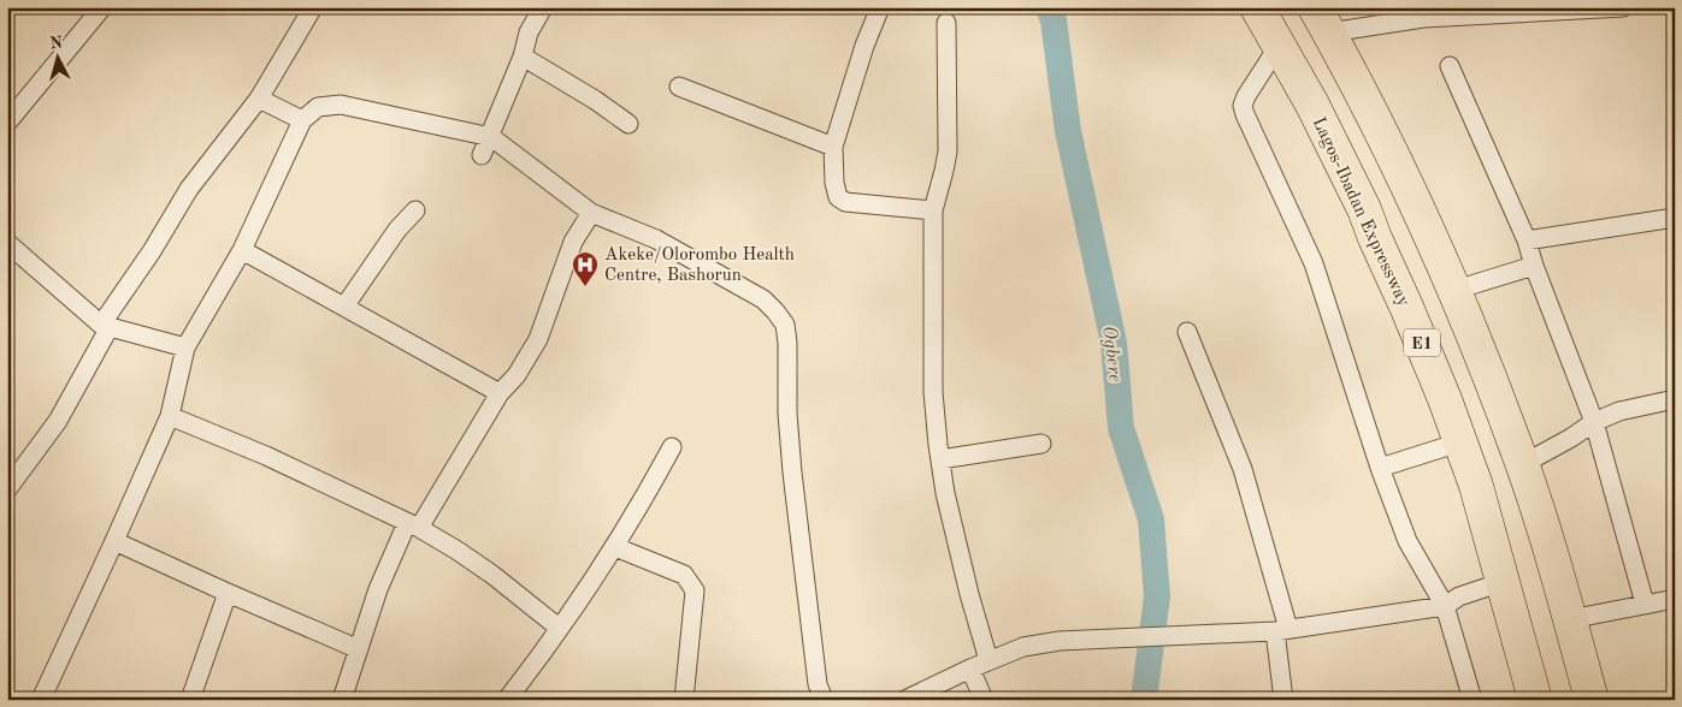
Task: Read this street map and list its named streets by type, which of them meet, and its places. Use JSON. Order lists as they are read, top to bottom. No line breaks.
{"streets":{"highway":["Lagos-Ibadan Expressway","E1"]},"water":["Ogbere"],"places":{"hospital":["Akeke/Olorombo Health Centre, Bashorun"]},"north":"top"}
